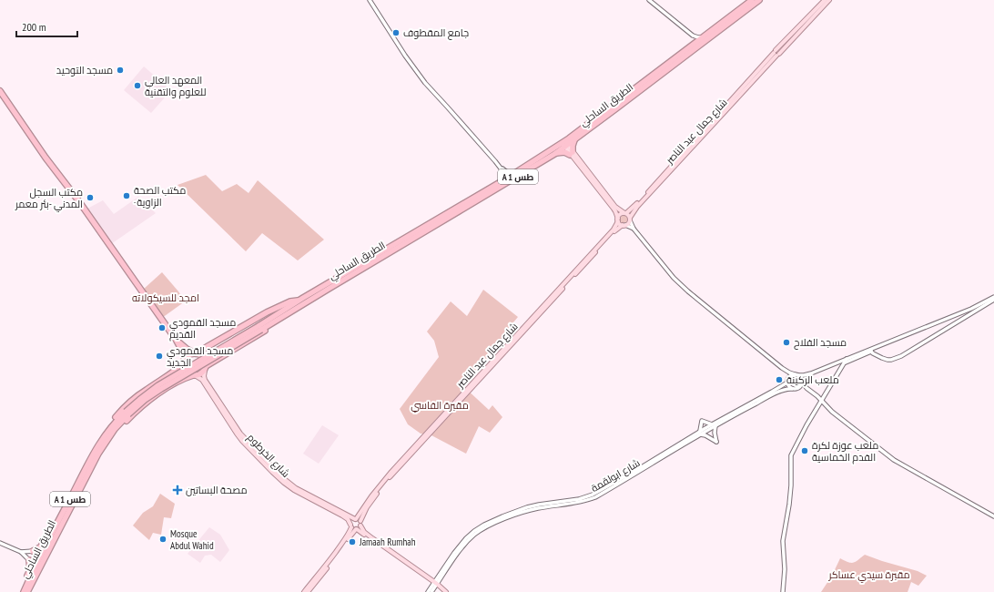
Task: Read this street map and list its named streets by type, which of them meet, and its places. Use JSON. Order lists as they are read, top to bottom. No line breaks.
{"streets":{"highway":["الطريق الساحلي","A 1 طس"],"main road":["شارع جمال عبد الناصر","شارع الخرطوم"],"street":["شارع ابولقمة"]},"crossings":[["شارع جمال عبد الناصر","شارع الخرطوم"],["شارع الخرطوم","شارع ابولقمة"]],"parks":["امجد للسيكولاته","مقبرة الفاسي","مقبرة سيدي عساكر"],"places":{"other":["جامع المقطوف","مسجد التوحيد","المعهد العالي للعلوم والتقنية","مكتب الصحة -الزاوية","مكتب السجل المدني -بئر معمر","مسجد القمودي القديم","مسجد الفلاح","مسجد القمودي الجديد","ملعب الركينة","ملعب عوزة لكرة الفدم الخماسية","Mosque Abdul Wahid","Jamaah Rumhah"],"health":["مصحة البساتين"]},"scale_bar":"200 m"}
